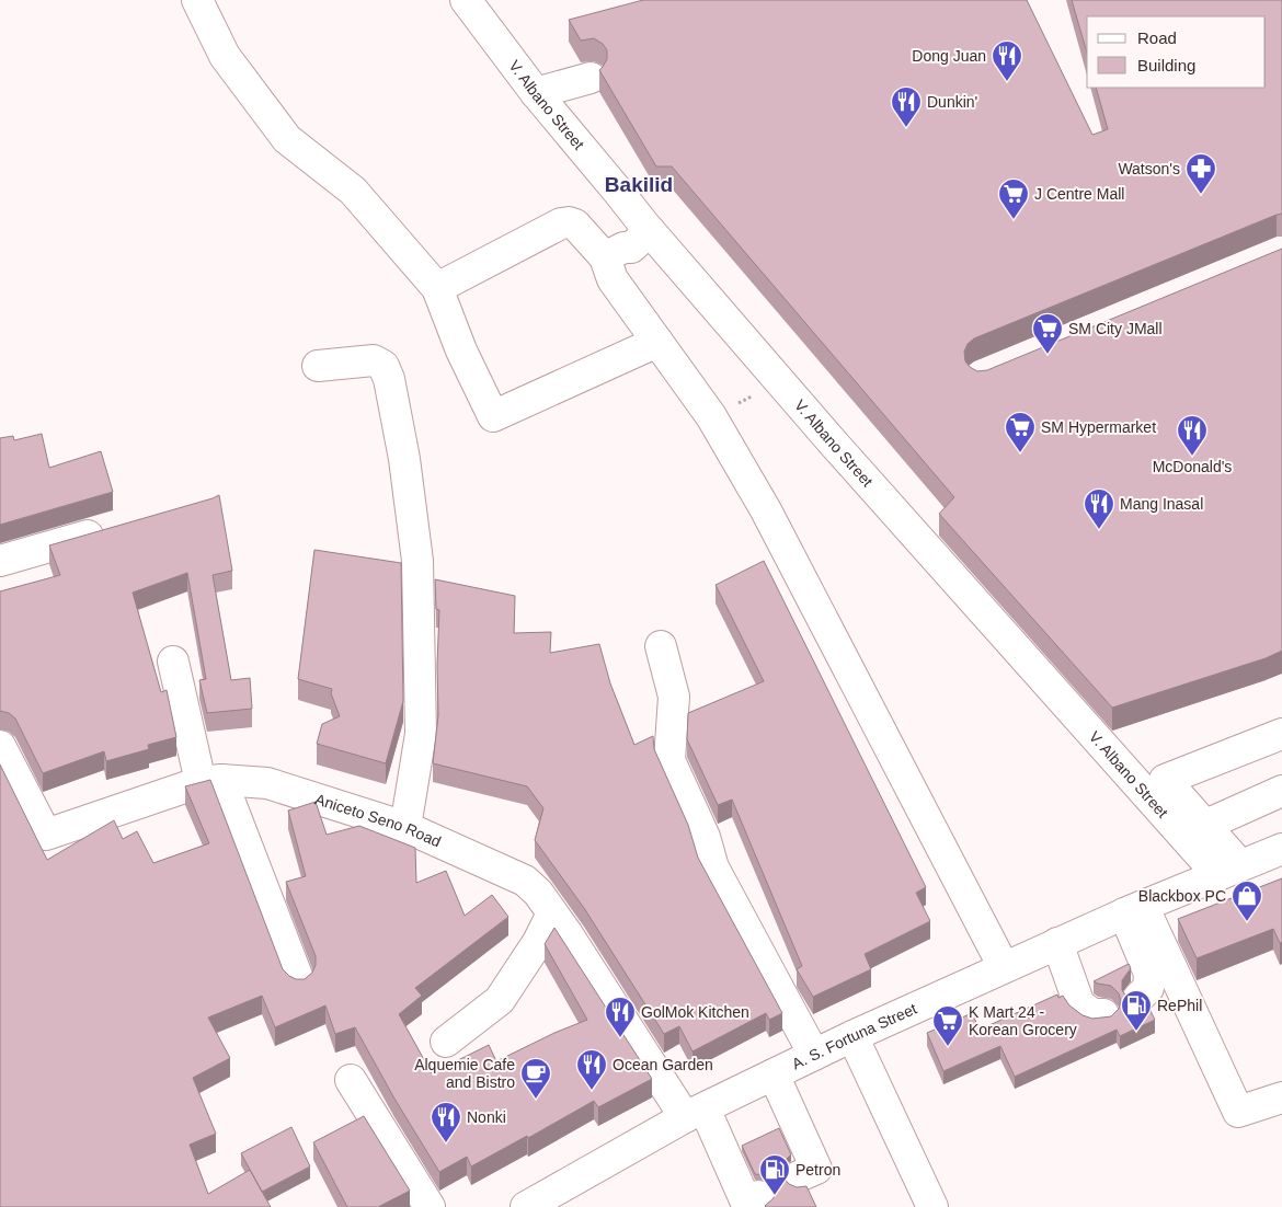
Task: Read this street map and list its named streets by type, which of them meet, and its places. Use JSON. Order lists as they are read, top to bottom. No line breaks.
{"streets":{"street":["V. Albano Street","Aniceto Seno Road","A. S. Fortuna Street"]},"crossings":[["V. Albano Street","A. S. Fortuna Street"],["Aniceto Seno Road","A. S. Fortuna Street"]],"districts":["Bakilid"],"places":{"restaurant":["Dong Juan","Dunkin'","McDonald's","Mang Inasal","GolMok Kitchen","Ocean Garden","Nonki"],"pharmacy":["Watson's"],"supermarket":["J Centre Mall","SM City JMall","SM Hypermarket","K Mart 24 - Korean Grocery"],"shop":["Blackbox PC"],"fuel station":["RePhil","Petron"],"cafe":["Alquemie Cafe and Bistro"]},"legend":["Road","Building"]}
